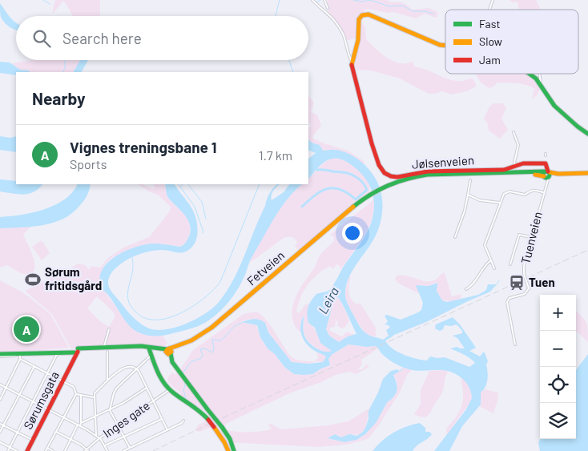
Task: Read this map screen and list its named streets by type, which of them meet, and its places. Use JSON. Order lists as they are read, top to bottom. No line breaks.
{"streets":{"main road":["Jølsenveien","Fetveien","Sørumsgata"],"street":["Tuenveien","Inges gate"]},"crossings":[["Jølsenveien","Tuenveien"],["Jølsenveien","Fetveien"],["Tuenveien","Fetveien"],["Fetveien","Sørumsgata"]],"water":["Leira"],"places":{"sports":["Sørum fritidsgård"],"station":["Tuen"]},"legend":["Fast","Slow","Jam"],"page":{"search":"Search here","heading":"Nearby","list":[{"mark":"A","name":"Vignes treningsbane 1","note":"Sports","value":"1.7 km"}],"map_buttons":["+","−"],"pins":"A"}}
